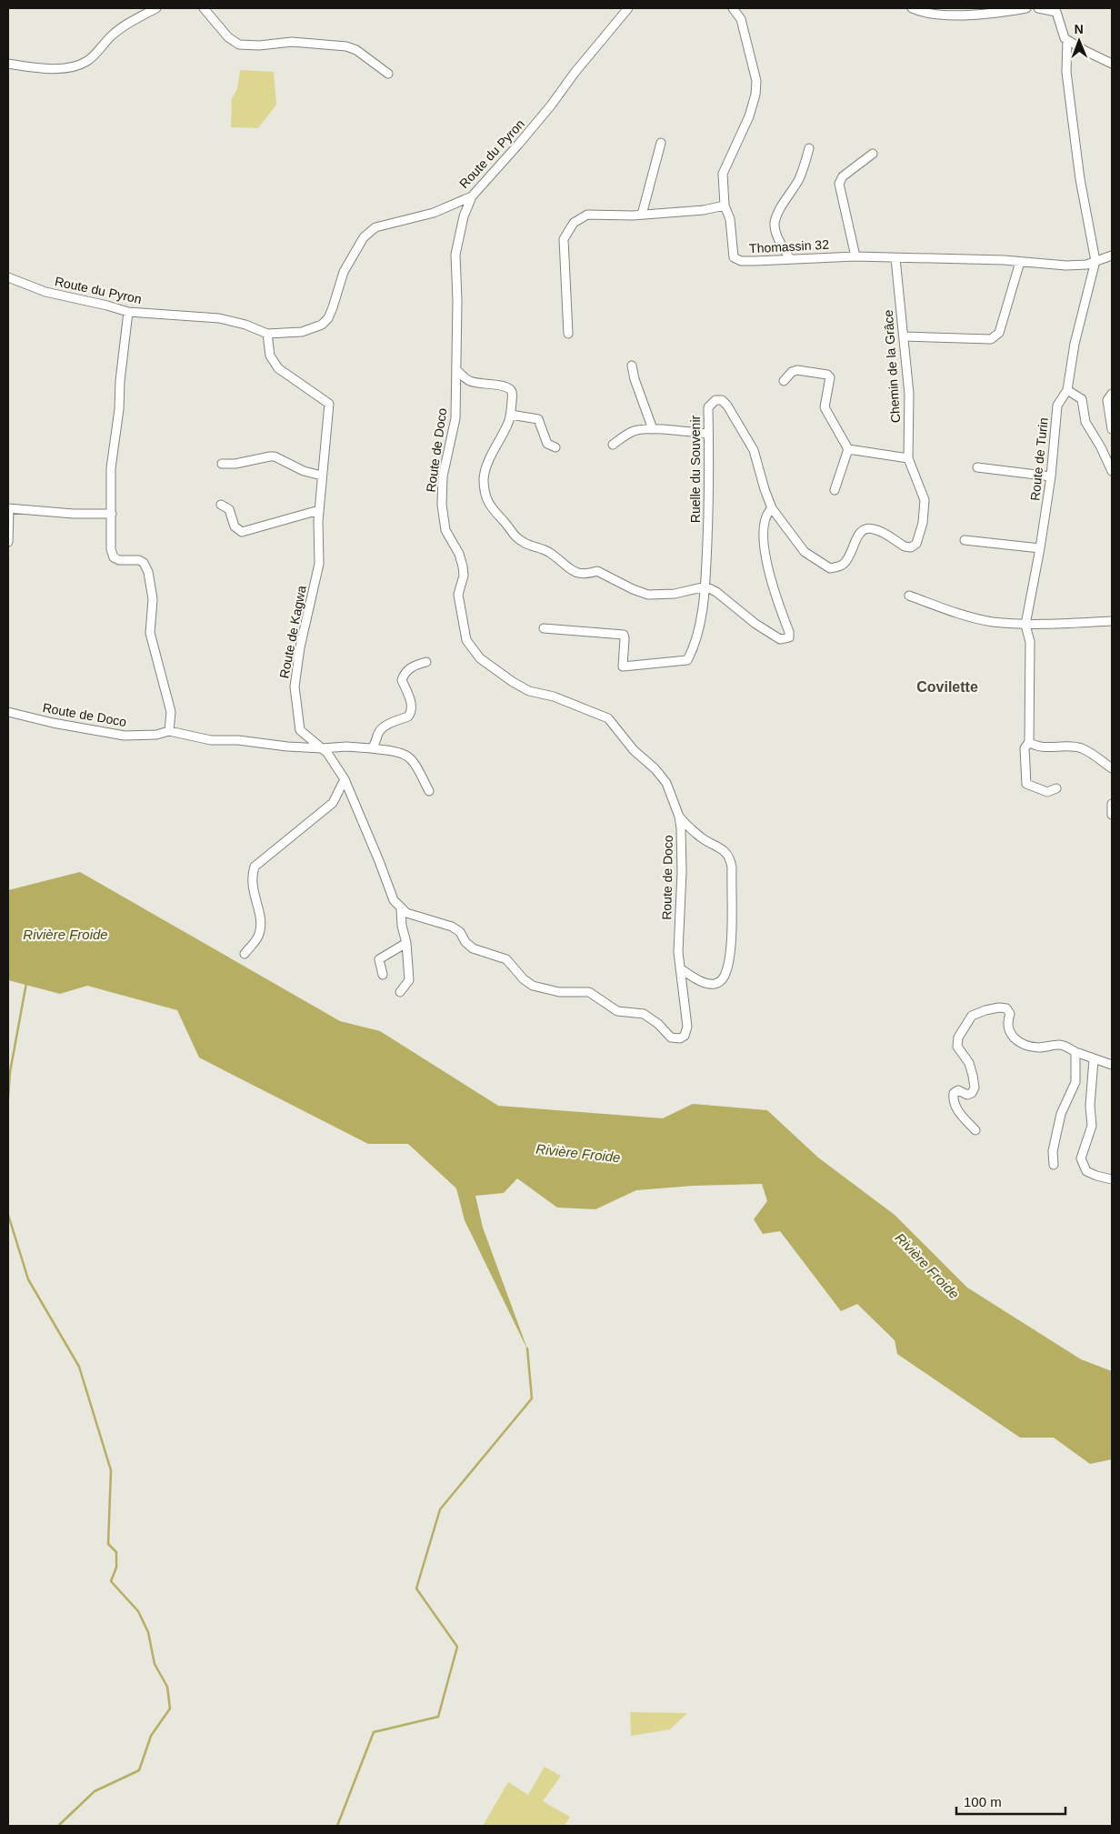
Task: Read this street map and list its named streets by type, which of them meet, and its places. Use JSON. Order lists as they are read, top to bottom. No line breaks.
{"streets":{"street":["Route du Pyron","Thomassin 32","Chemin de la Grâce","Route de Doco","Route de Turin","Ruelle du Souvenir","Route de Kagwa"]},"crossings":[["Route du Pyron","Route de Doco"],["Route du Pyron","Route de Kagwa"],["Thomassin 32","Chemin de la Grâce"],["Thomassin 32","Route de Turin"],["Chemin de la Grâce","Ruelle du Souvenir"]],"districts":["Covilette"],"water":["Rivière Froide"],"scale_bar":"100 m","north":"top"}
